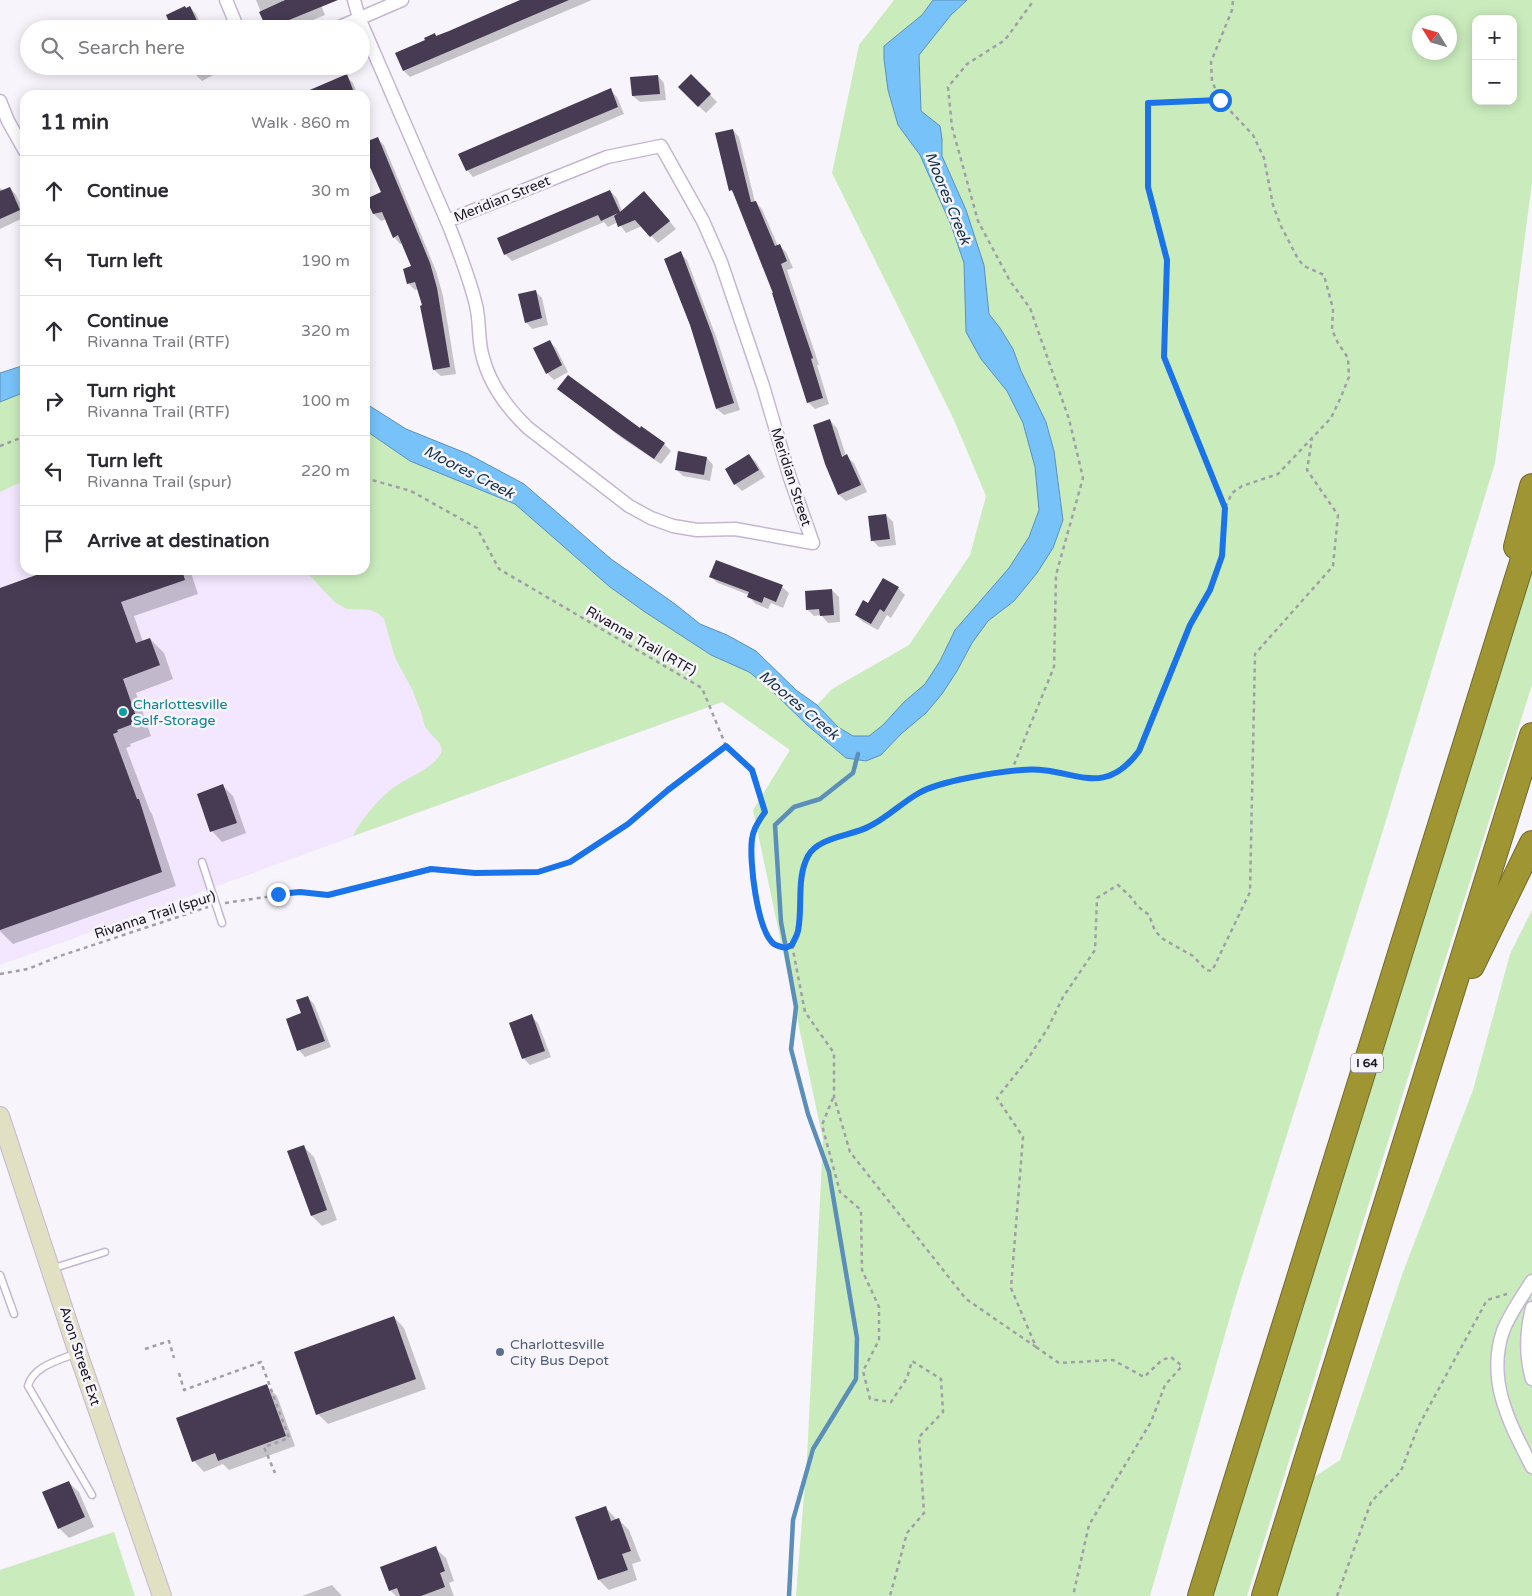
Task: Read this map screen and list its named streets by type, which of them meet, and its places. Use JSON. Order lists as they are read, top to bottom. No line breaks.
{"streets":{"highway":["I 64"],"main road":["Avon Street Ext"],"street":["Meridian Street"],"path":["Rivanna Trail (RTF)","Rivanna Trail (spur)"]},"crossings":[["Rivanna Trail (RTF)","Rivanna Trail (spur)"]],"water":["Moores Creek"],"places":["Charlottesville Self-Storage","Charlottesville City Bus Depot"],"north":"top left","page":{"map_buttons":["+","−"],"search":"Search here","heading":["11 min","Walk · 860 m"],"list":[["Continue","30 m"],["Turn left","190 m"],["Continue","Rivanna Trail (RTF)","320 m"],["Turn right","Rivanna Trail (RTF)","100 m"],["Turn left","Rivanna Trail (spur)","220 m"],"Arrive at destination"]}}
